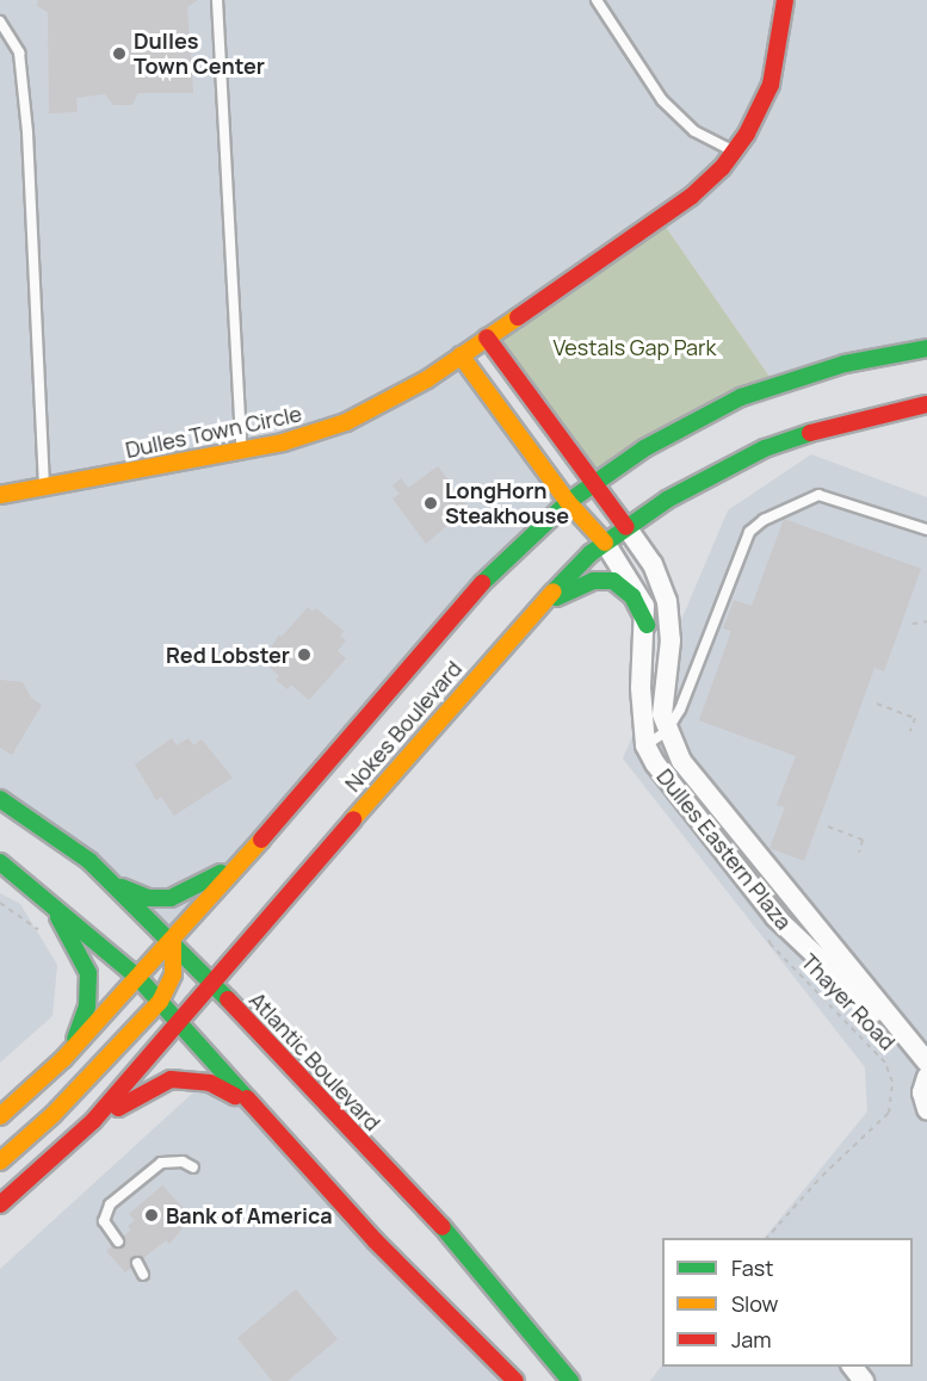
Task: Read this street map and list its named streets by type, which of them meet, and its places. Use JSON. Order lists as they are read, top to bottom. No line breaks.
{"streets":{"main road":["Dulles Town Circle","Nokes Boulevard","Atlantic Boulevard"],"street":["Dulles Eastern Plaza"],"path":["Thayer Road"]},"crossings":[["Nokes Boulevard","Dulles Eastern Plaza"],["Nokes Boulevard","Atlantic Boulevard"],["Dulles Eastern Plaza","Thayer Road"]],"parks":["Vestals Gap Park"],"places":["Dulles Town Center","LongHorn Steakhouse","Red Lobster","Bank of America"],"legend":["Fast","Slow","Jam"]}
